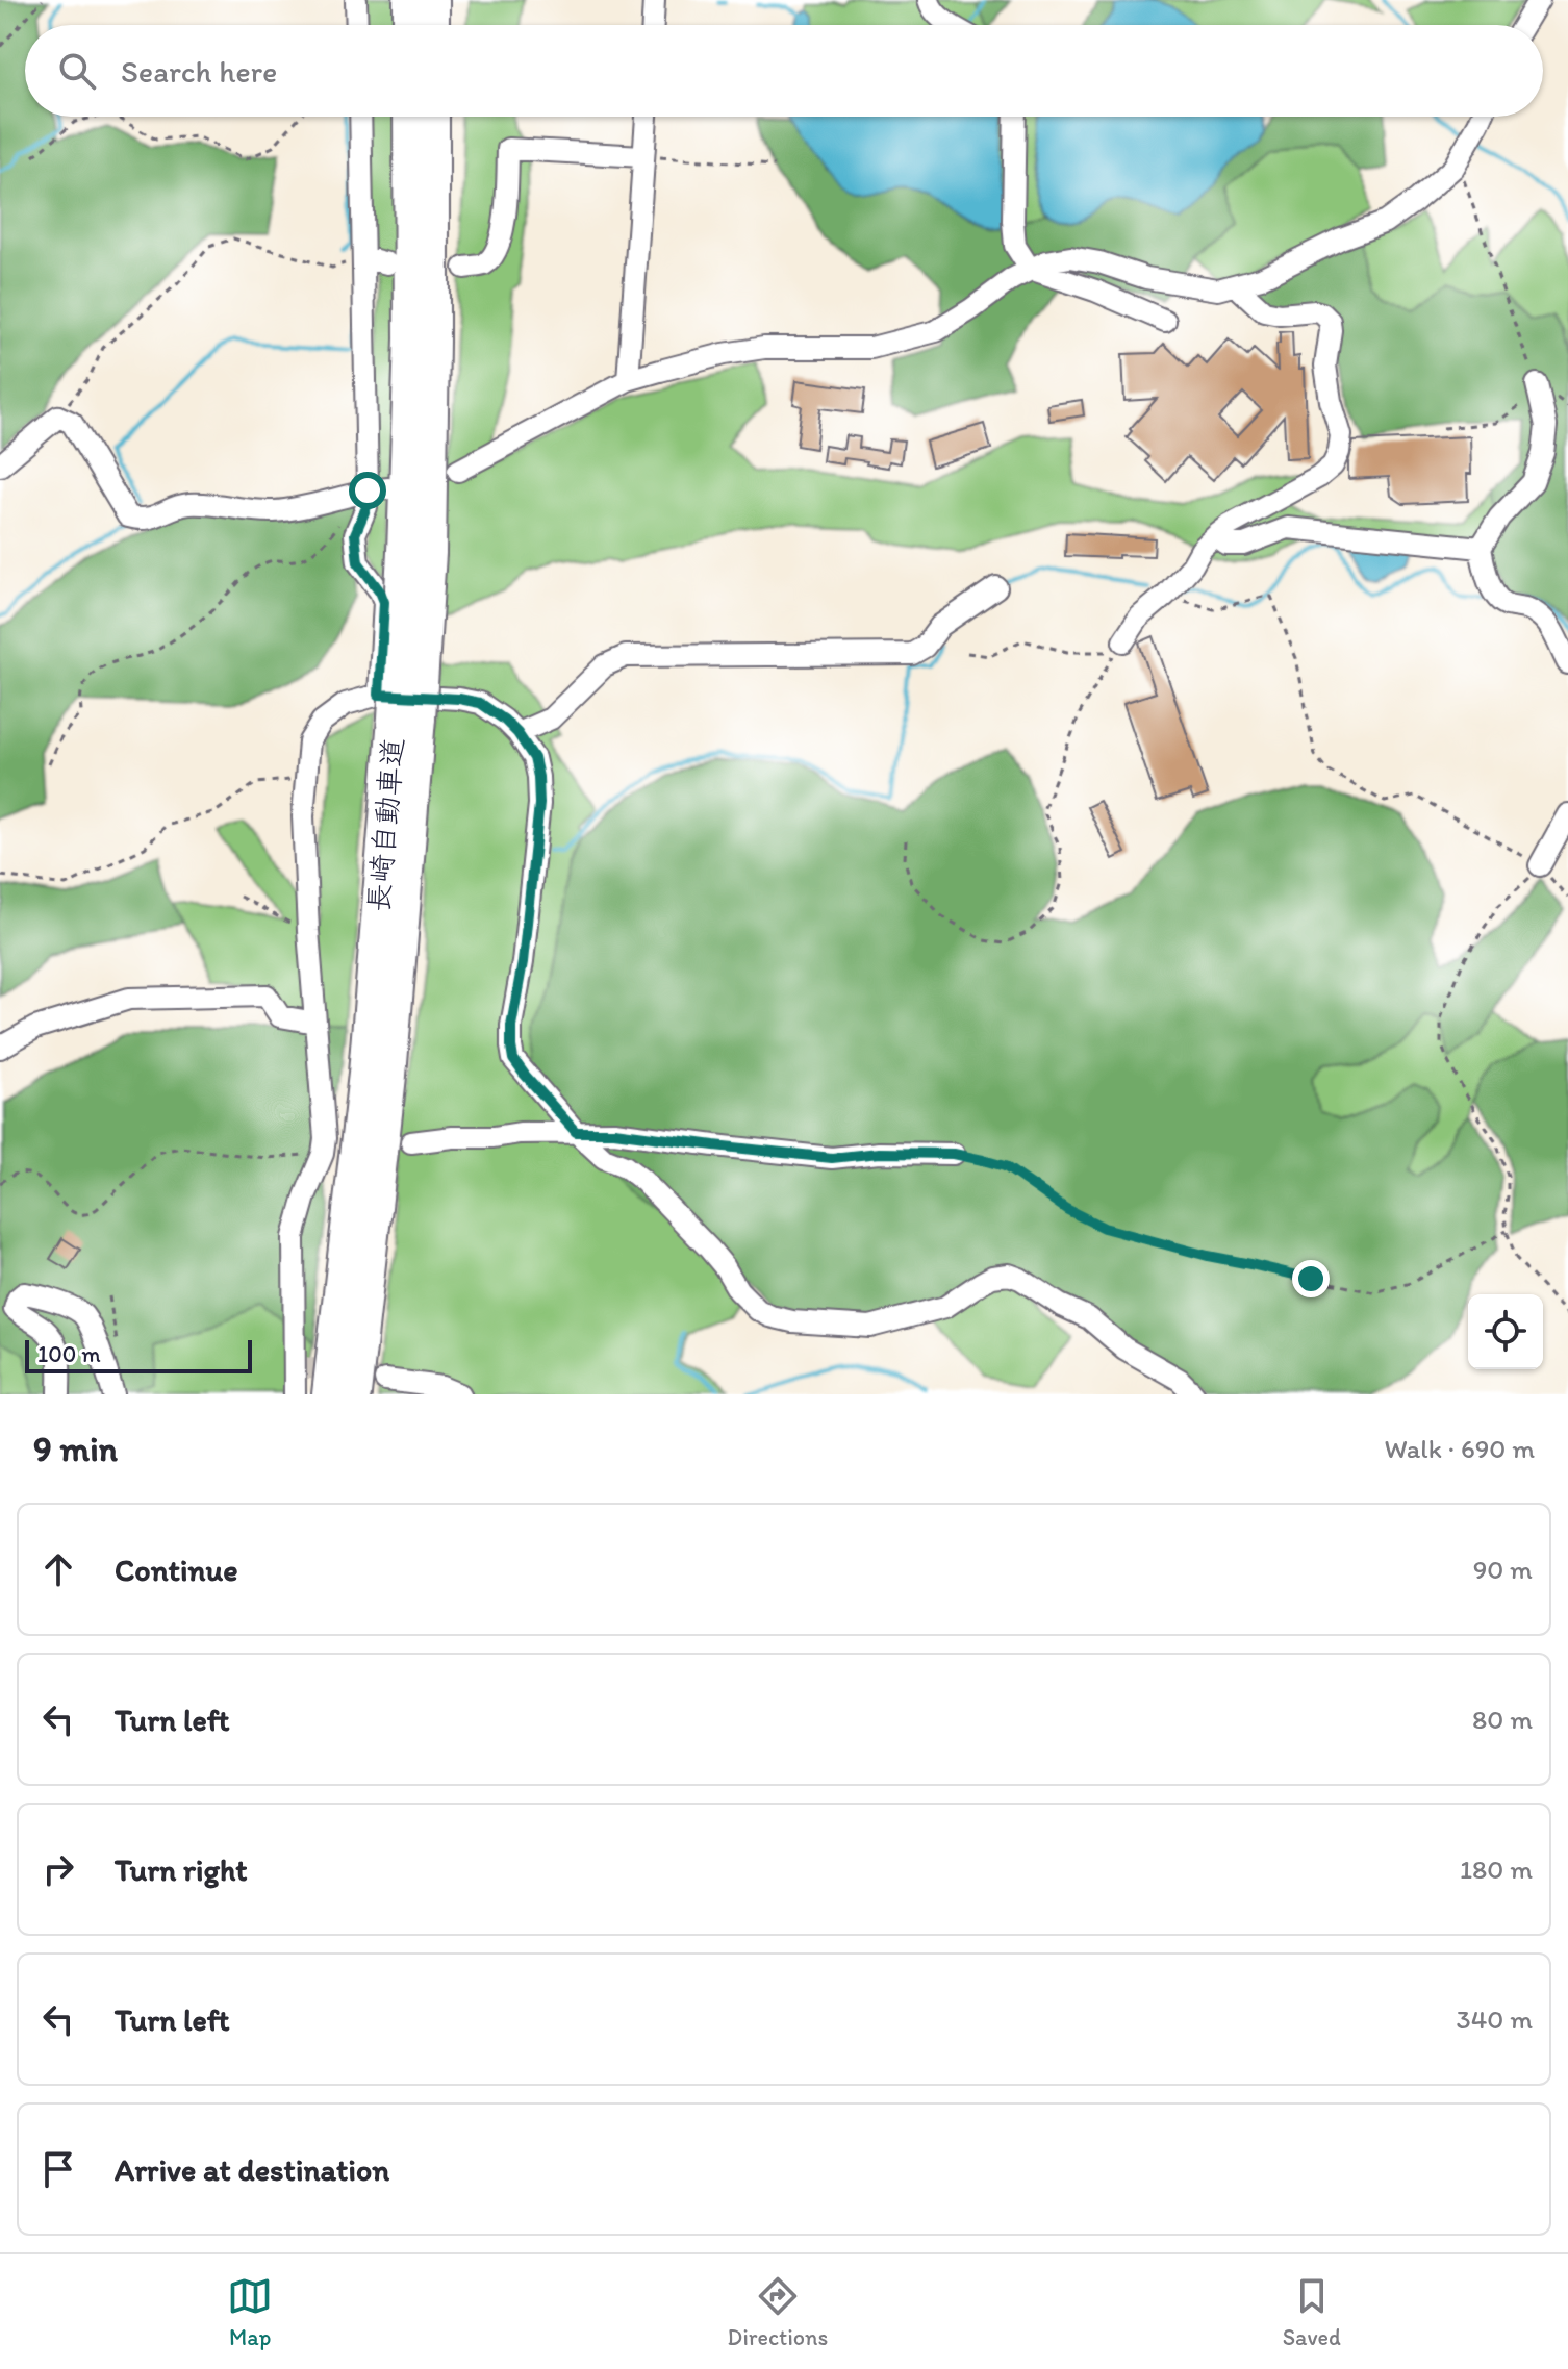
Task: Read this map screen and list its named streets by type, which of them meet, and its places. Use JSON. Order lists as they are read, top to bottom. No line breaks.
{"streets":{"highway":["長崎自動車道"]},"scale_bar":"100 m","page":{"search":"Search here","scale":"100 m","heading":["9 min","Walk · 690 m"],"list":[["Continue","90 m"],["Turn left","80 m"],["Turn right","180 m"],["Turn left","340 m"],"Arrive at destination"],"nav":["Map","Directions","Saved"]}}
